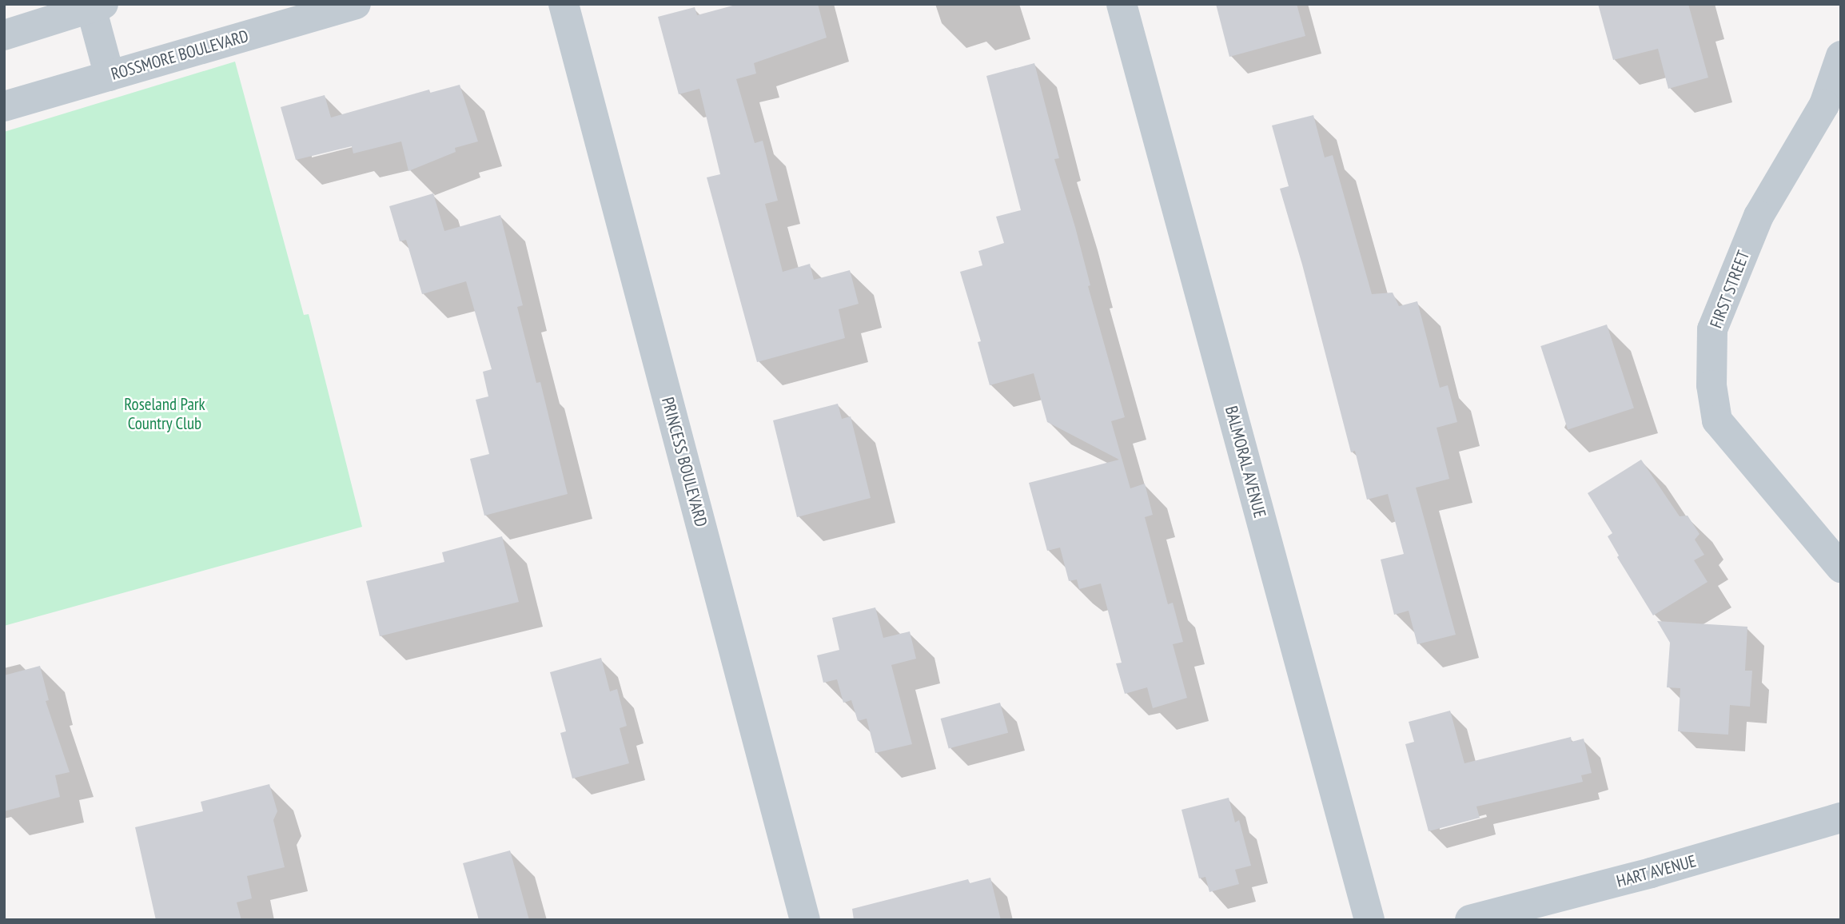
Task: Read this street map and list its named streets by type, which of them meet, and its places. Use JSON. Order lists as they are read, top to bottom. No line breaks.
{"streets":{"street":["ROSSMORE BOULEVARD","FIRST STREET","PRINCESS BOULEVARD","BALMORAL AVENUE","HART AVENUE"]},"parks":["Roseland Park Country Club"]}
